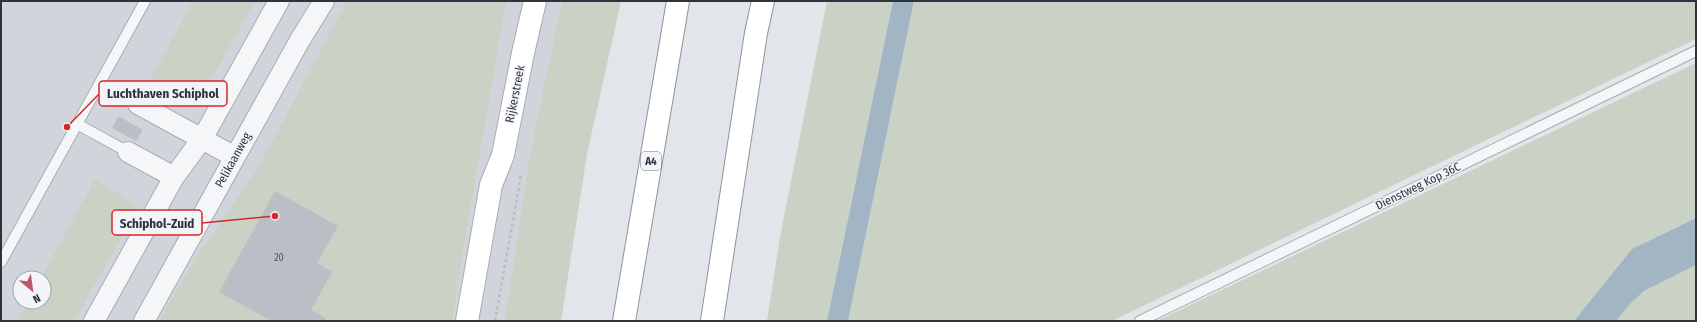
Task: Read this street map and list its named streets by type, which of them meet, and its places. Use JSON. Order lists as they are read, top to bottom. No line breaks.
{"streets":{"main road":["Rijkerstreek","A4"],"street":["Pelikaanweg"],"lane":["Dienstweg Kop 36C"]},"places":["Luchthaven Schiphol","Schiphol-Zuid"],"house_numbers":["20"],"north":"bottom right"}
